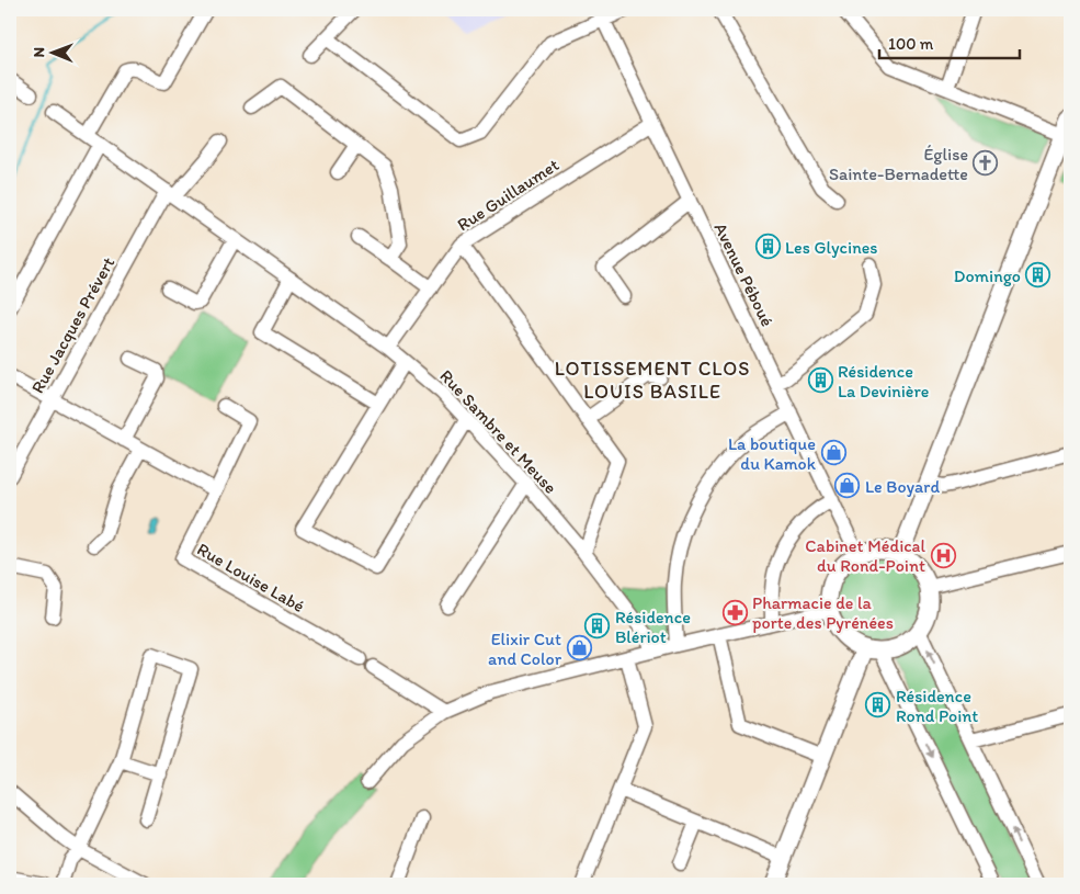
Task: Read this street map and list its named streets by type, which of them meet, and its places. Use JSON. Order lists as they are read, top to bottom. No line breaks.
{"streets":{"street":["Rue Guillaumet","Avenue Péboué","Rue Jacques Prévert","Rue Sambre et Meuse","Rue Louise Labé"]},"crossings":[["Rue Guillaumet","Avenue Péboué"],["Rue Guillaumet","Rue Sambre et Meuse"],["Rue Jacques Prévert","Rue Sambre et Meuse"]],"districts":["LOTISSEMENT CLOS LOUIS BASILE"],"places":{"church":["Église Sainte-Bernadette"],"building":["Les Glycines","Domingo","Résidence La Devinière","Résidence Blériot","Résidence Rond Point"],"shop":["La boutique du Kamok","Le Boyard","Elixir Cut and Color"],"hospital":["Cabinet Médical du Rond-Point"],"pharmacy":["Pharmacie de la porte des Pyrénées"]},"scale_bar":"100 m","north":"left"}
